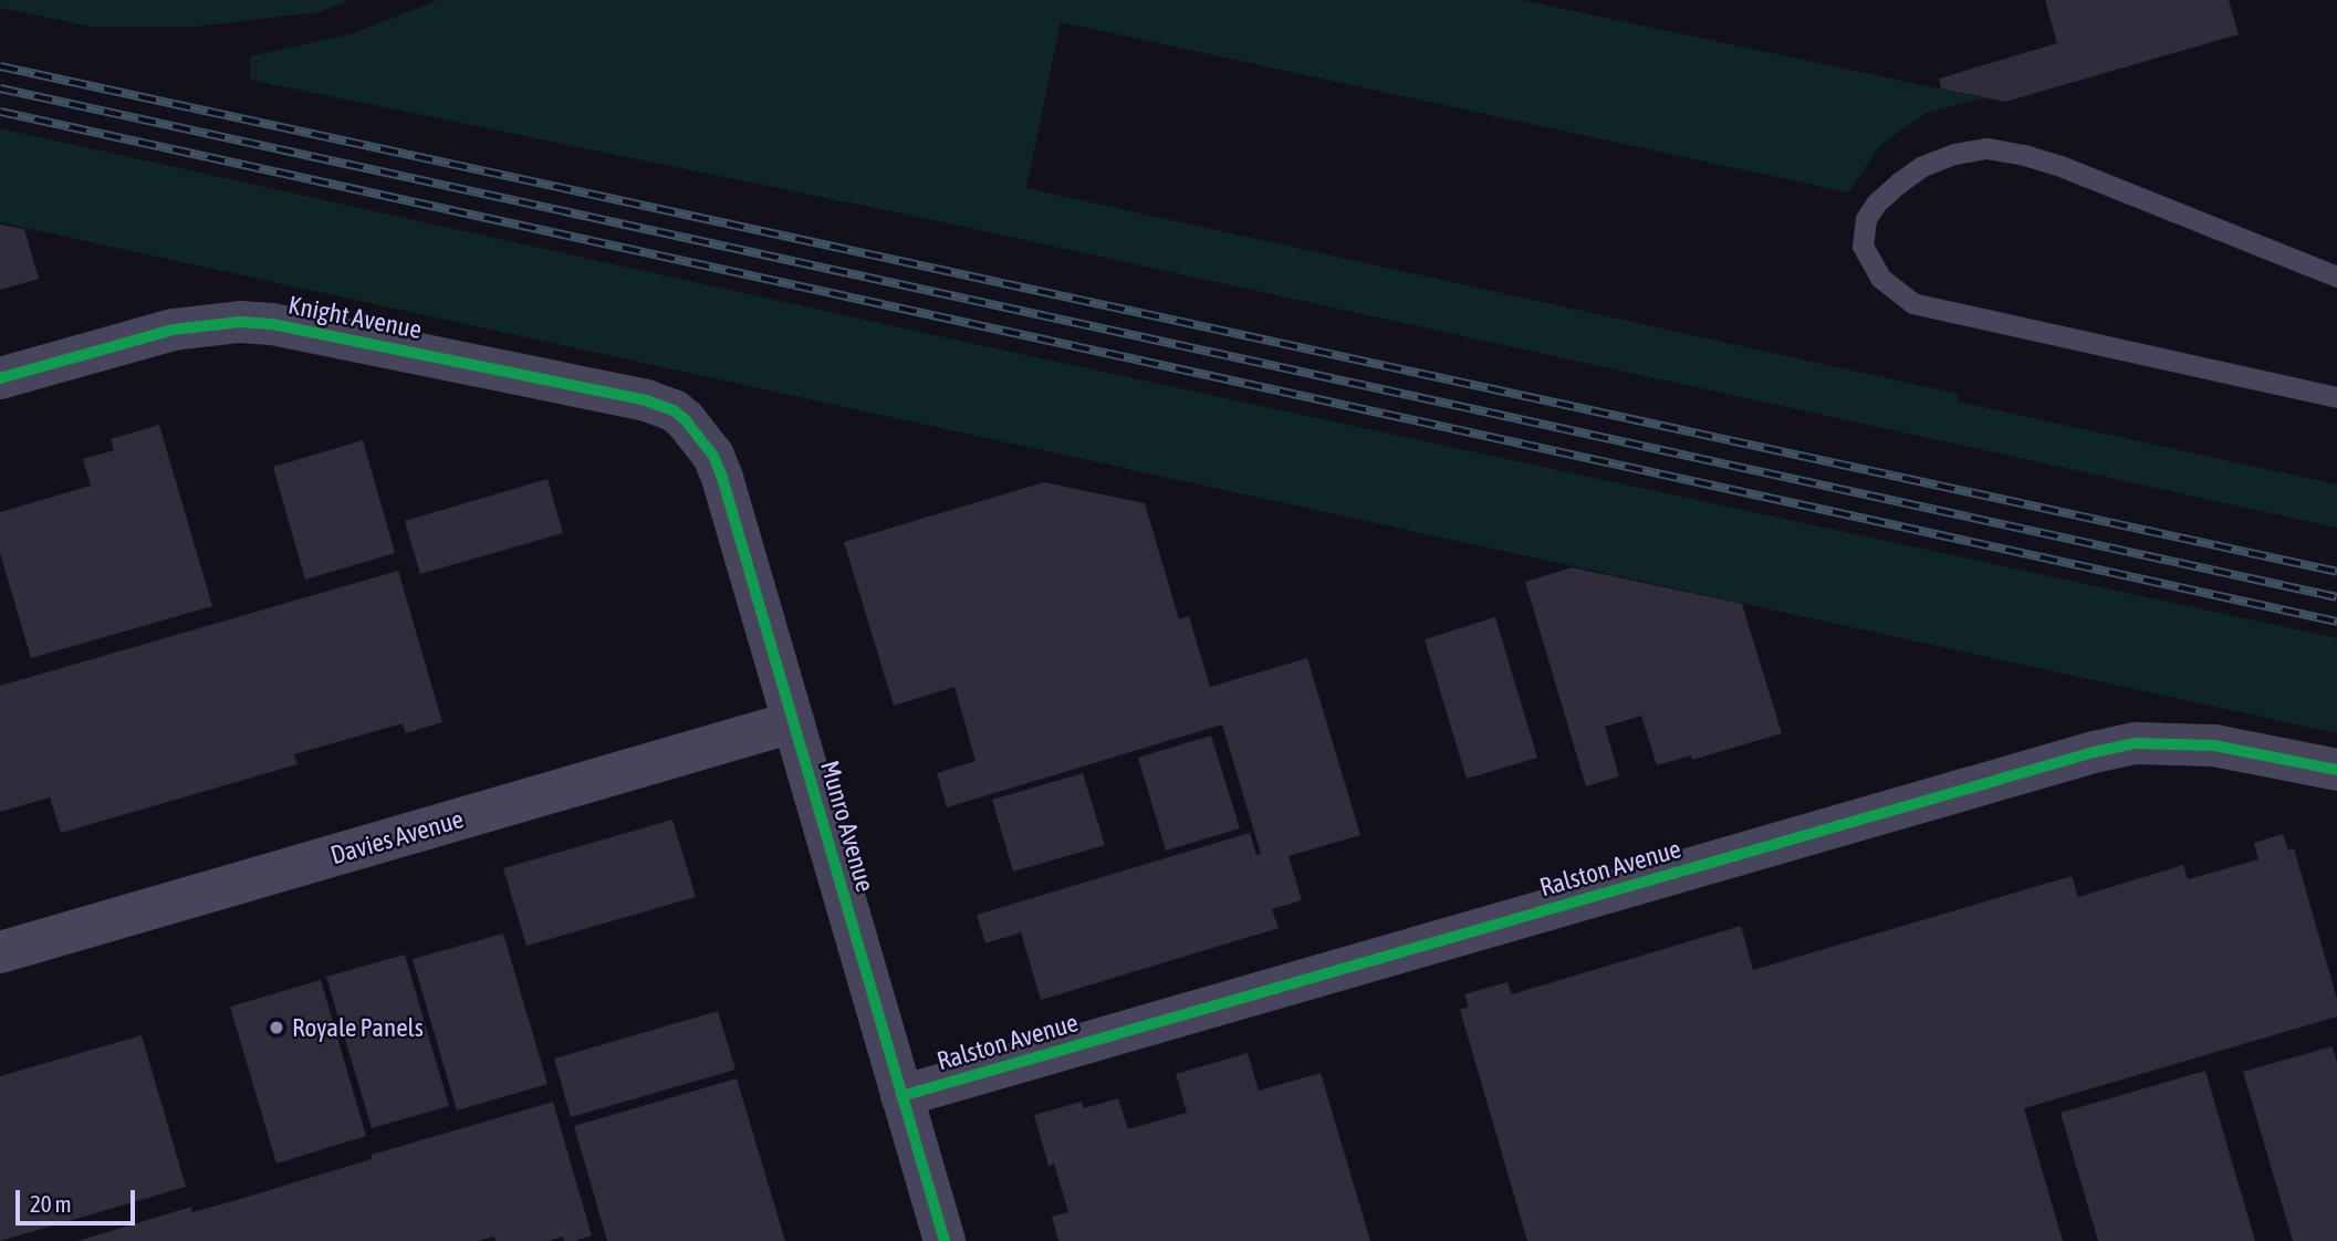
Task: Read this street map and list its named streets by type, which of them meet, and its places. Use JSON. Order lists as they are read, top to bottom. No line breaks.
{"streets":{"street":["Knight Avenue","Munro Avenue","Davies Avenue","Ralston Avenue"]},"crossings":[["Knight Avenue","Munro Avenue"],["Munro Avenue","Davies Avenue"],["Munro Avenue","Ralston Avenue"]],"places":["Royale Panels"],"scale_bar":"20 m"}
